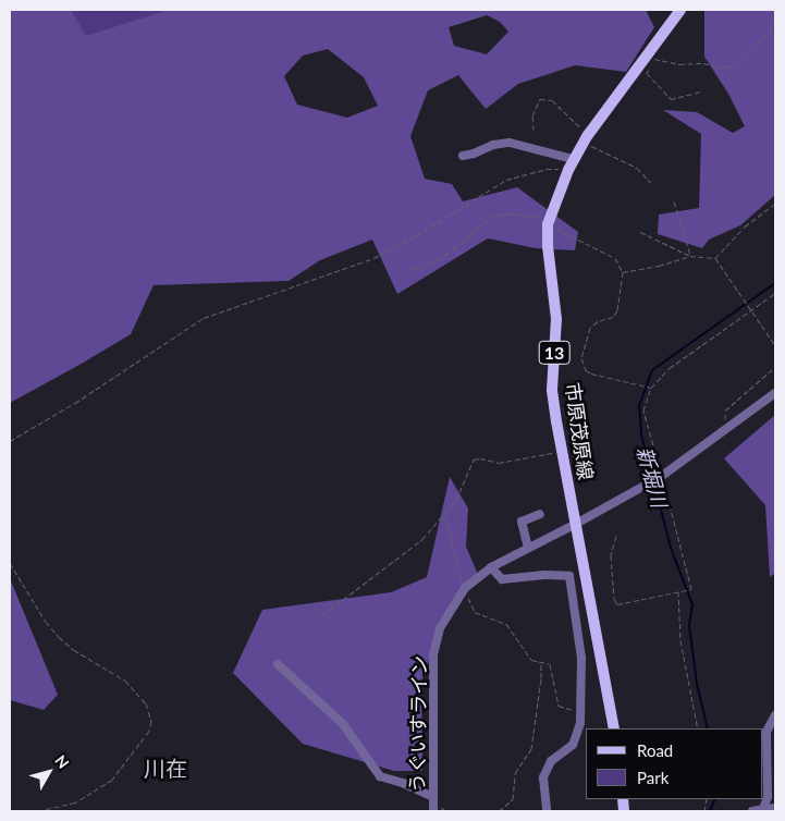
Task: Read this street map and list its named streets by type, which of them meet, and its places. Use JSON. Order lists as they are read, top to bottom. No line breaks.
{"streets":{"main road":["13","市原茂原線"],"street":["うぐいすライン"]},"crossings":[["市原茂原線","うぐいすライン"]],"districts":["川在"],"water":["新堀川"],"legend":["Road","Park"],"north":"top right"}
